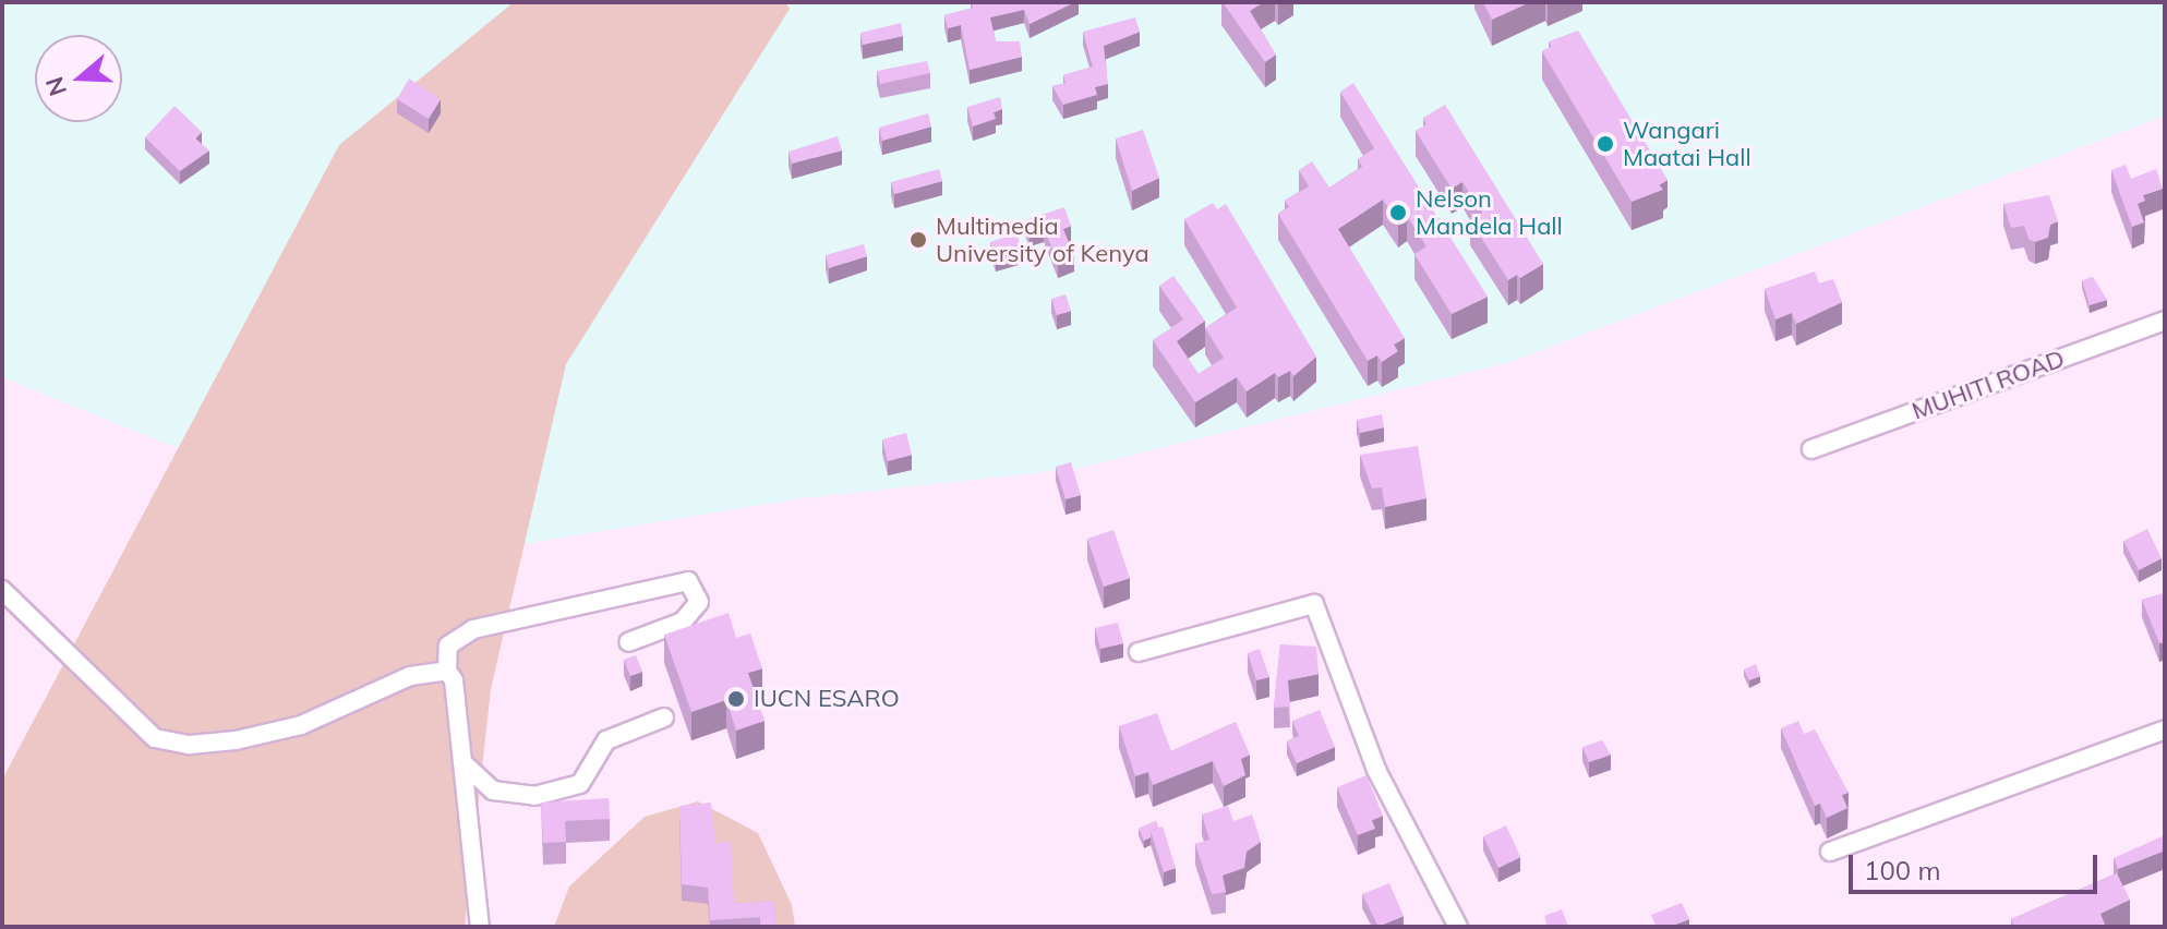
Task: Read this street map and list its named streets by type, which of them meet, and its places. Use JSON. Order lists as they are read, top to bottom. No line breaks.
{"streets":{"street":["MUHITI ROAD"]},"places":["Wangari Maatai Hall","Nelson Mandela Hall","Multimedia University of Kenya","IUCN ESARO"],"scale_bar":"100 m","north":"left"}
